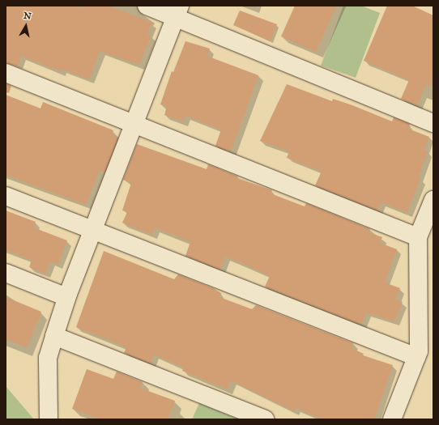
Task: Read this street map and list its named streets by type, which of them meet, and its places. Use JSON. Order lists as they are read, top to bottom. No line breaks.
{"north":"top"}
